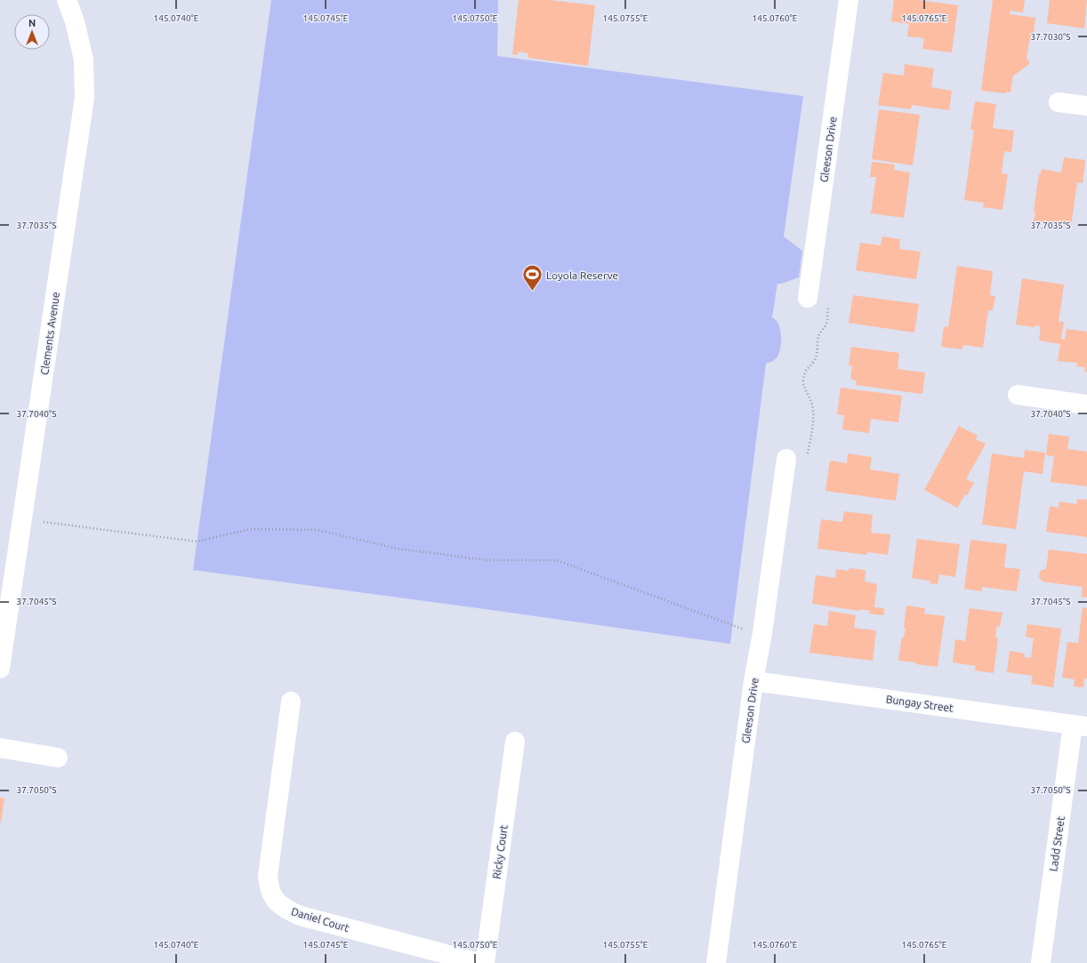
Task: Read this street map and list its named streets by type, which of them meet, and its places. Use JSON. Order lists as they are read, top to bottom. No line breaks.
{"streets":{"street":["Gleeson Drive","Clements Avenue","Bungay Street","Ladd Street","Ricky Court","Daniel Court"]},"crossings":[["Gleeson Drive","Bungay Street"],["Bungay Street","Ladd Street"]],"places":{"sports":["Loyola Reserve"]},"north":"top","coordinates":["145.0740°E","145.0745°E","145.0750°E","145.0755°E","145.0760°E","145.0765°E","37.7030°S","37.7035°S","37.7040°S","37.7045°S","37.7050°S"]}
